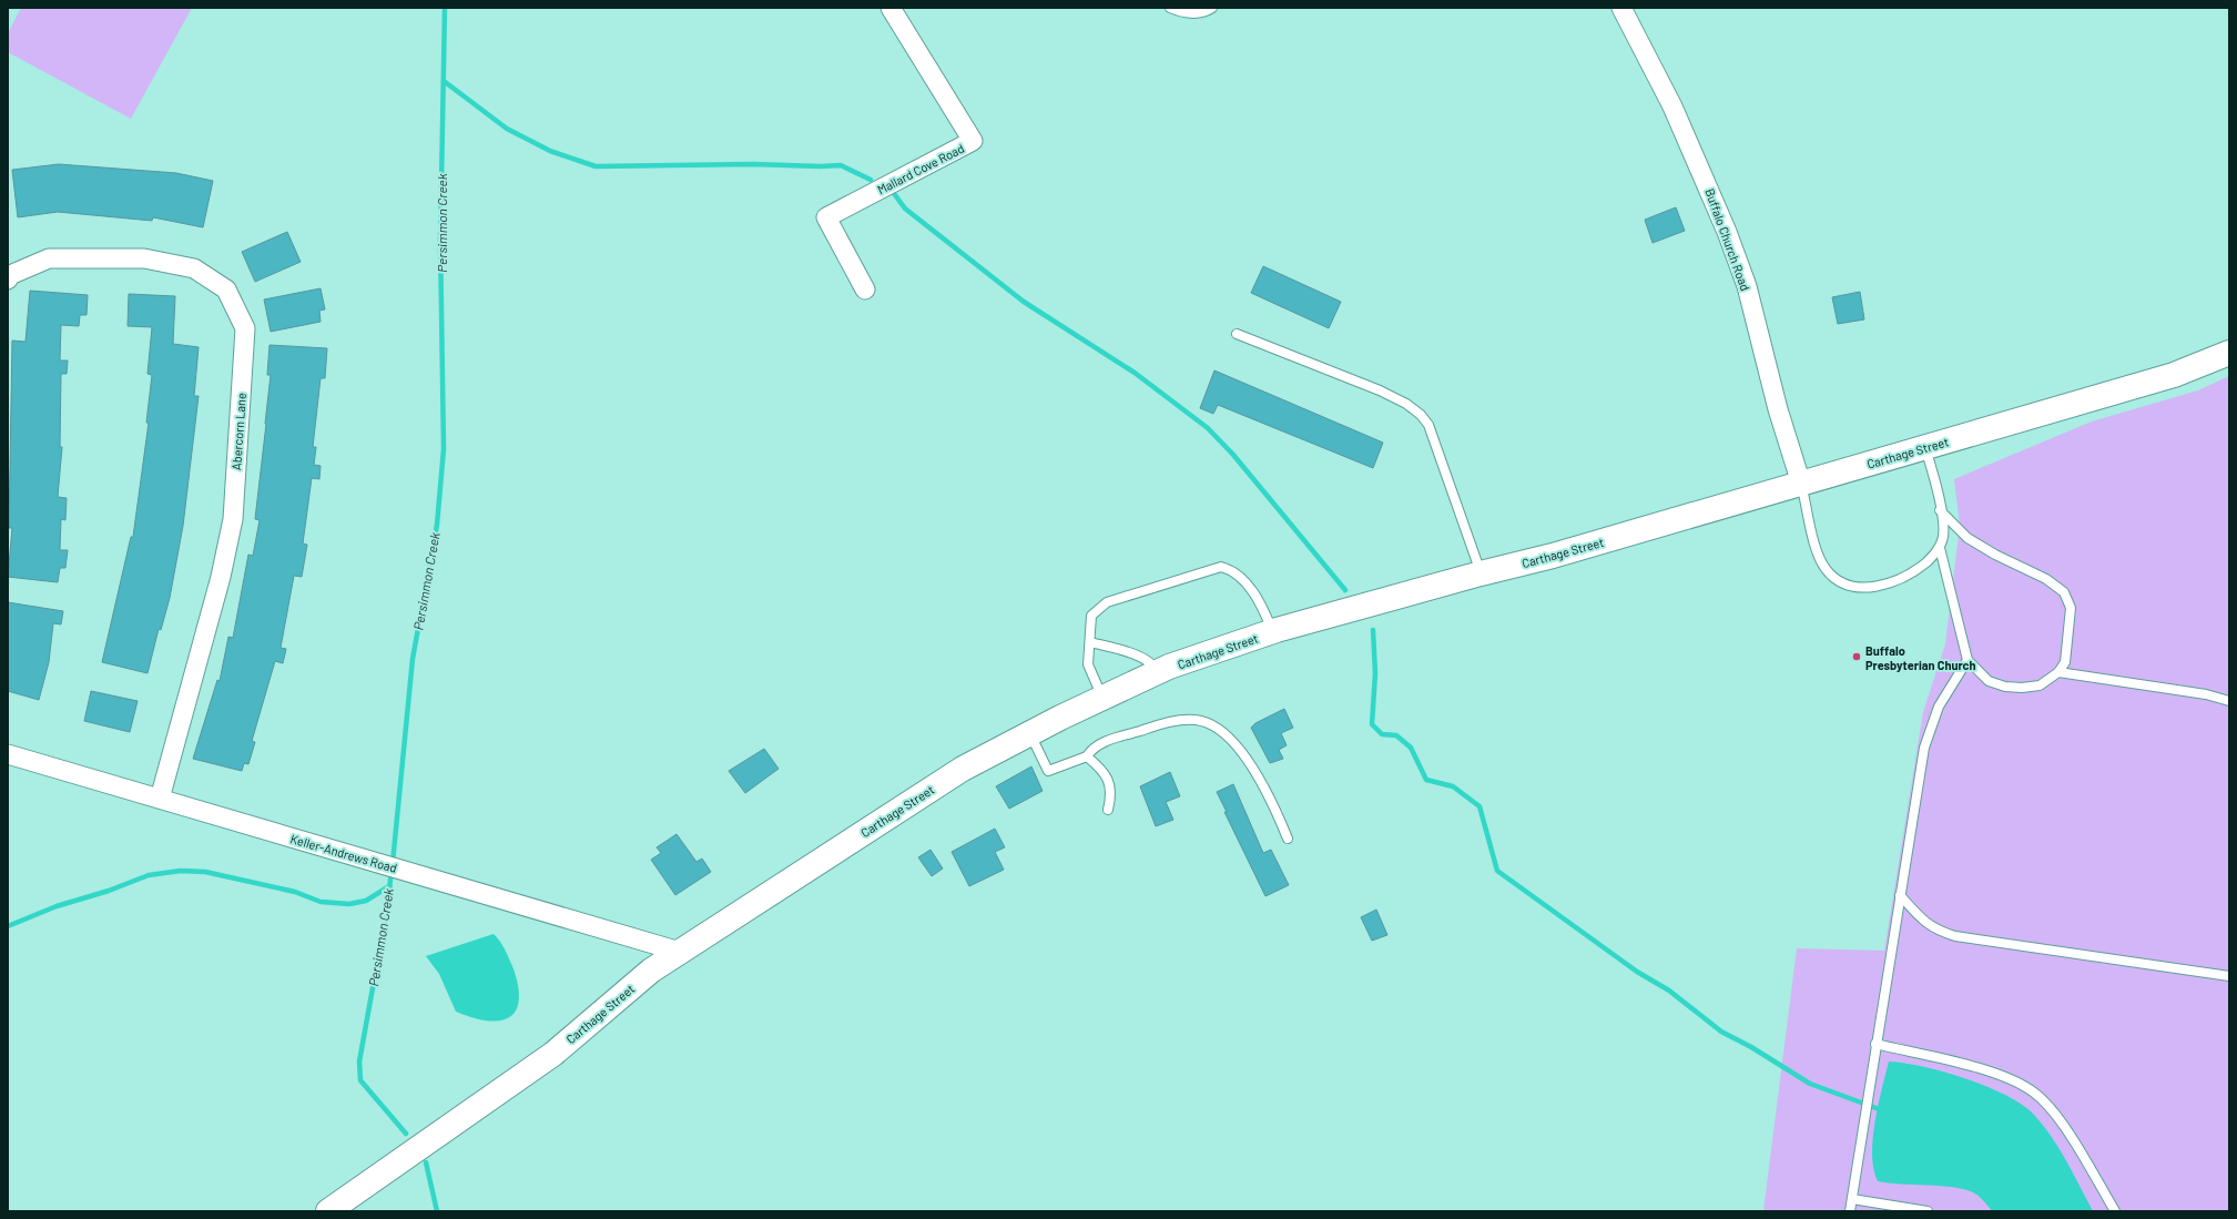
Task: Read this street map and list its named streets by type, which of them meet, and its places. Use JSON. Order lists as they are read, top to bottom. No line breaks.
{"streets":{"main road":["Carthage Street"],"street":["Mallard Cove Road","Buffalo Church Road","Abercorn Lane","Keller-Andrews Road"]},"crossings":[["Buffalo Church Road","Carthage Street"],["Abercorn Lane","Keller-Andrews Road"],["Carthage Street","Keller-Andrews Road"]],"water":["Persimmon Creek"],"places":["Buffalo Presbyterian Church"]}
